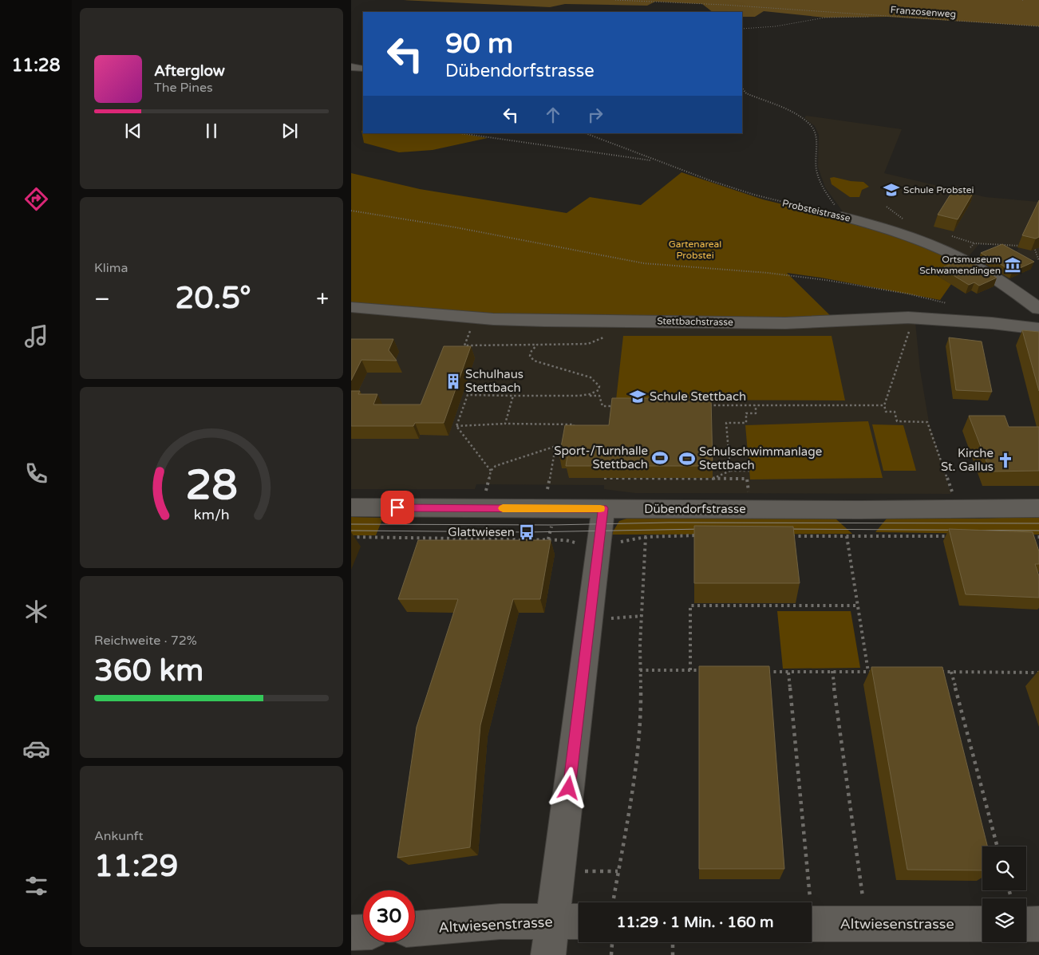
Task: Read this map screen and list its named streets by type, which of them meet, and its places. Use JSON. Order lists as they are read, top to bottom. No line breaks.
{"streets":{"street":["Probsteistrasse","Stettbachstrasse","Dübendorfstrasse","Altwiesenstrasse"],"path":["Franzosenweg"]},"parks":["Gartenareal Probstei"],"places":{"school or university":["Schule Probstei","Schule Stettbach"],"museum":["Ortsmuseum Schwamendingen"],"building":["Schulhaus Stettbach"],"sports":["Sport-/Turnhalle Stettbach","Schulschwimmanlage Stettbach"],"church":["Kirche St. Gallus"],"bus stop":["Glattwiesen"]},"page":{"tabs":"11:28","turn":["90 m","Dübendorfstrasse"],"song":["Afterglow","The Pines"],"tile":["Klima",["Reichweite · 72%","360 km"],["Ankunft","11:29"]],"heat":["−","20.5°","+"],"limit":"30","trip":"11:29 · 1 Min. · 160 m","gauge":["28","km/h"]}}
